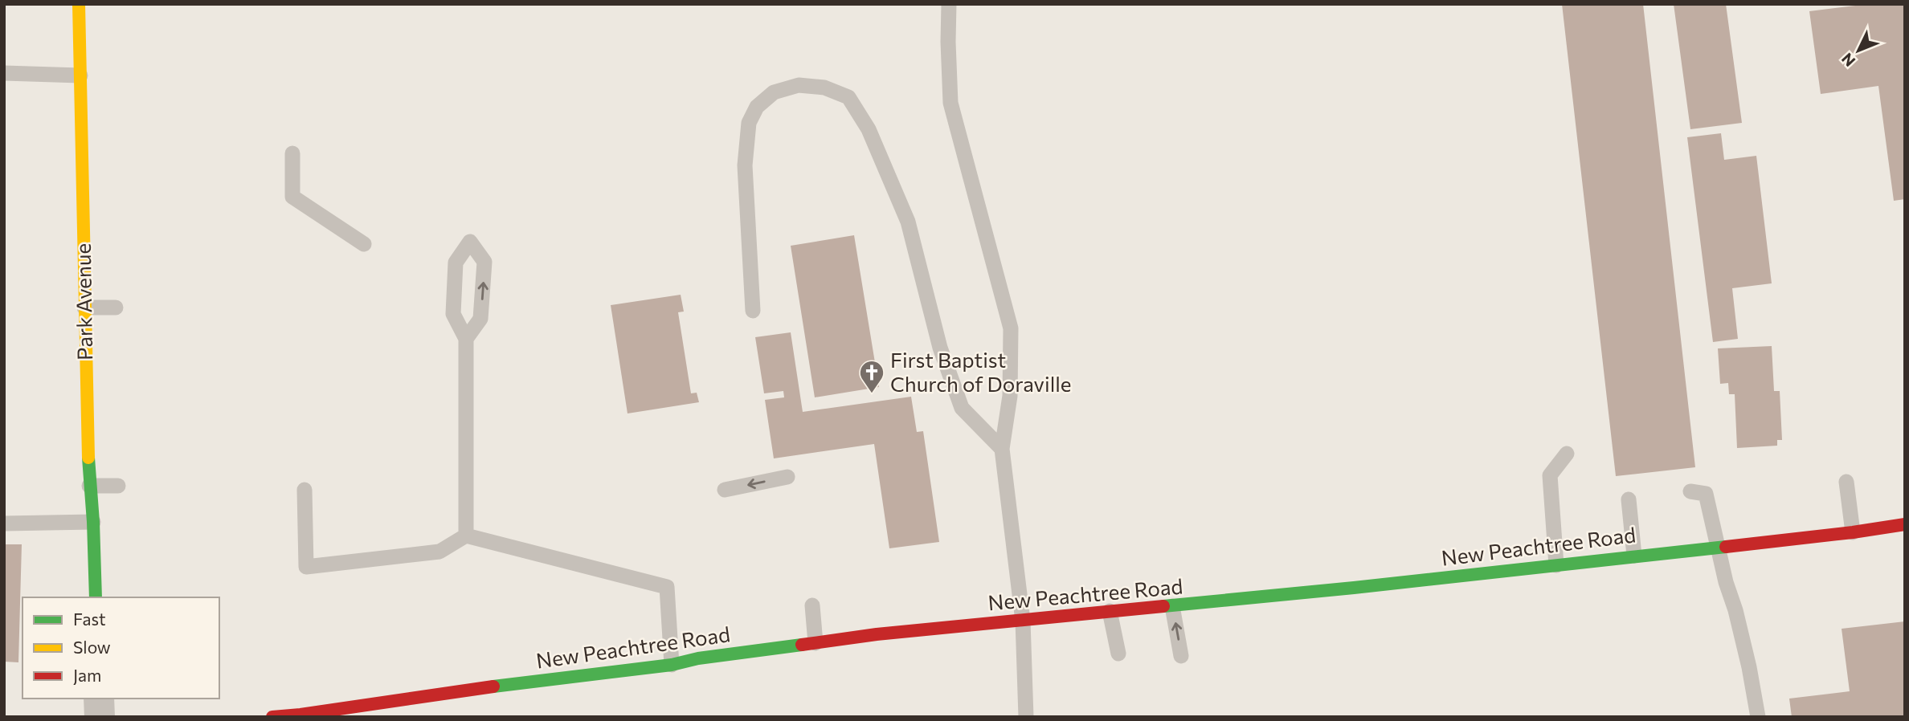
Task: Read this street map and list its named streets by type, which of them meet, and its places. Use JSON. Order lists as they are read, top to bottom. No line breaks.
{"streets":{"street":["Park Avenue","New Peachtree Road"]},"places":{"church":["First Baptist Church of Doraville"]},"legend":["Fast","Slow","Jam"],"north":"bottom left"}
